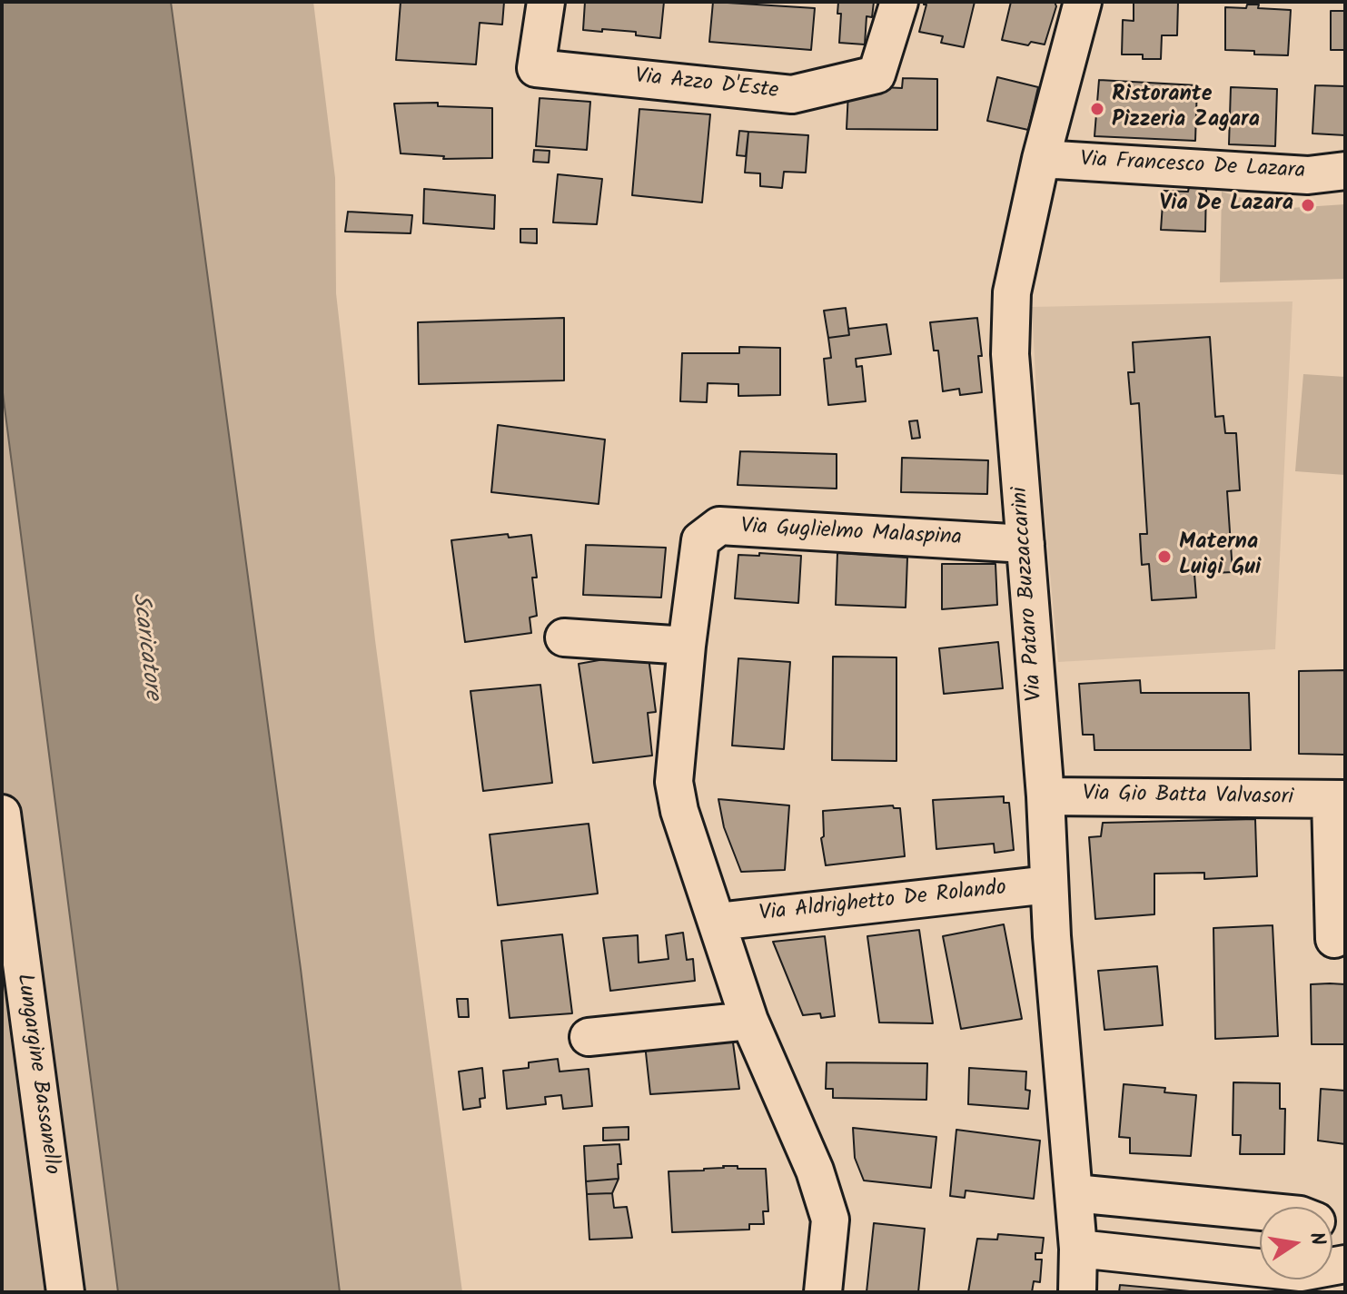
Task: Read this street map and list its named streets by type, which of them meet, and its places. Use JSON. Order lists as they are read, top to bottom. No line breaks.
{"streets":{"street":["Via Azzo D'Este","Via Francesco De Lazara","Via Guglielmo Malaspina","Via Pataro Buzzaccarini","Via Gio Batta Valvasori","Via Aldrighetto De Rolando","Lungargine Bassanello"]},"crossings":[["Via Francesco De Lazara","Via Pataro Buzzaccarini"],["Via Guglielmo Malaspina","Via Pataro Buzzaccarini"],["Via Guglielmo Malaspina","Via Aldrighetto De Rolando"],["Via Pataro Buzzaccarini","Via Gio Batta Valvasori"],["Via Pataro Buzzaccarini","Via Aldrighetto De Rolando"]],"water":["Scaricatore"],"places":["Ristorante Pizzeria Zagara","Via De Lazara","Materna Luigi Gui"],"north":"right"}
